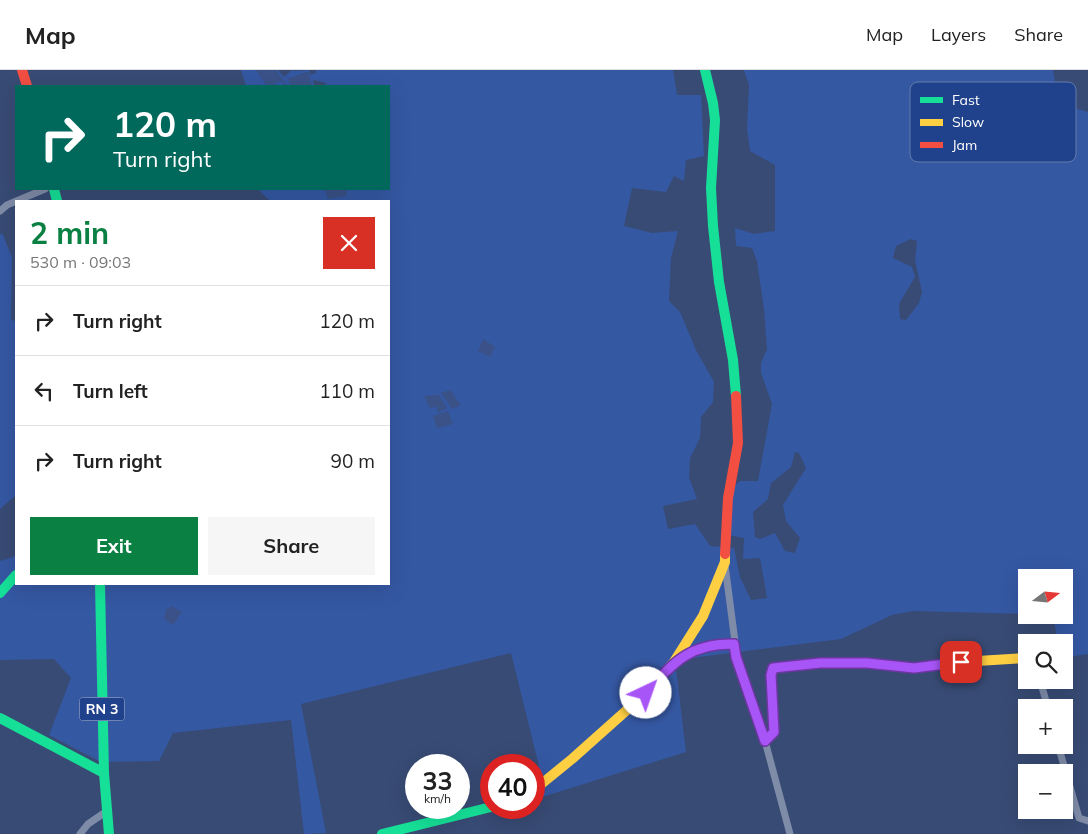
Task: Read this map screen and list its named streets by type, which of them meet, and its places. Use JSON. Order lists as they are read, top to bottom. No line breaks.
{"streets":{"street":["RN 3"]},"legend":["Fast","Slow","Jam"],"north":"right","page":{"header":"Map","nav":["Map","Layers","Share"],"turn":["120 m","Turn right"],"heading":["2 min","530 m · 09:03"],"list":[{"name":"Turn right","value":"120 m"},{"name":"Turn left","value":"110 m"},{"name":"Turn right","value":"90 m"}],"buttons":["Exit","Share"],"map_buttons":["+","−"],"speed":"33 km/h","limit":"40"}}
